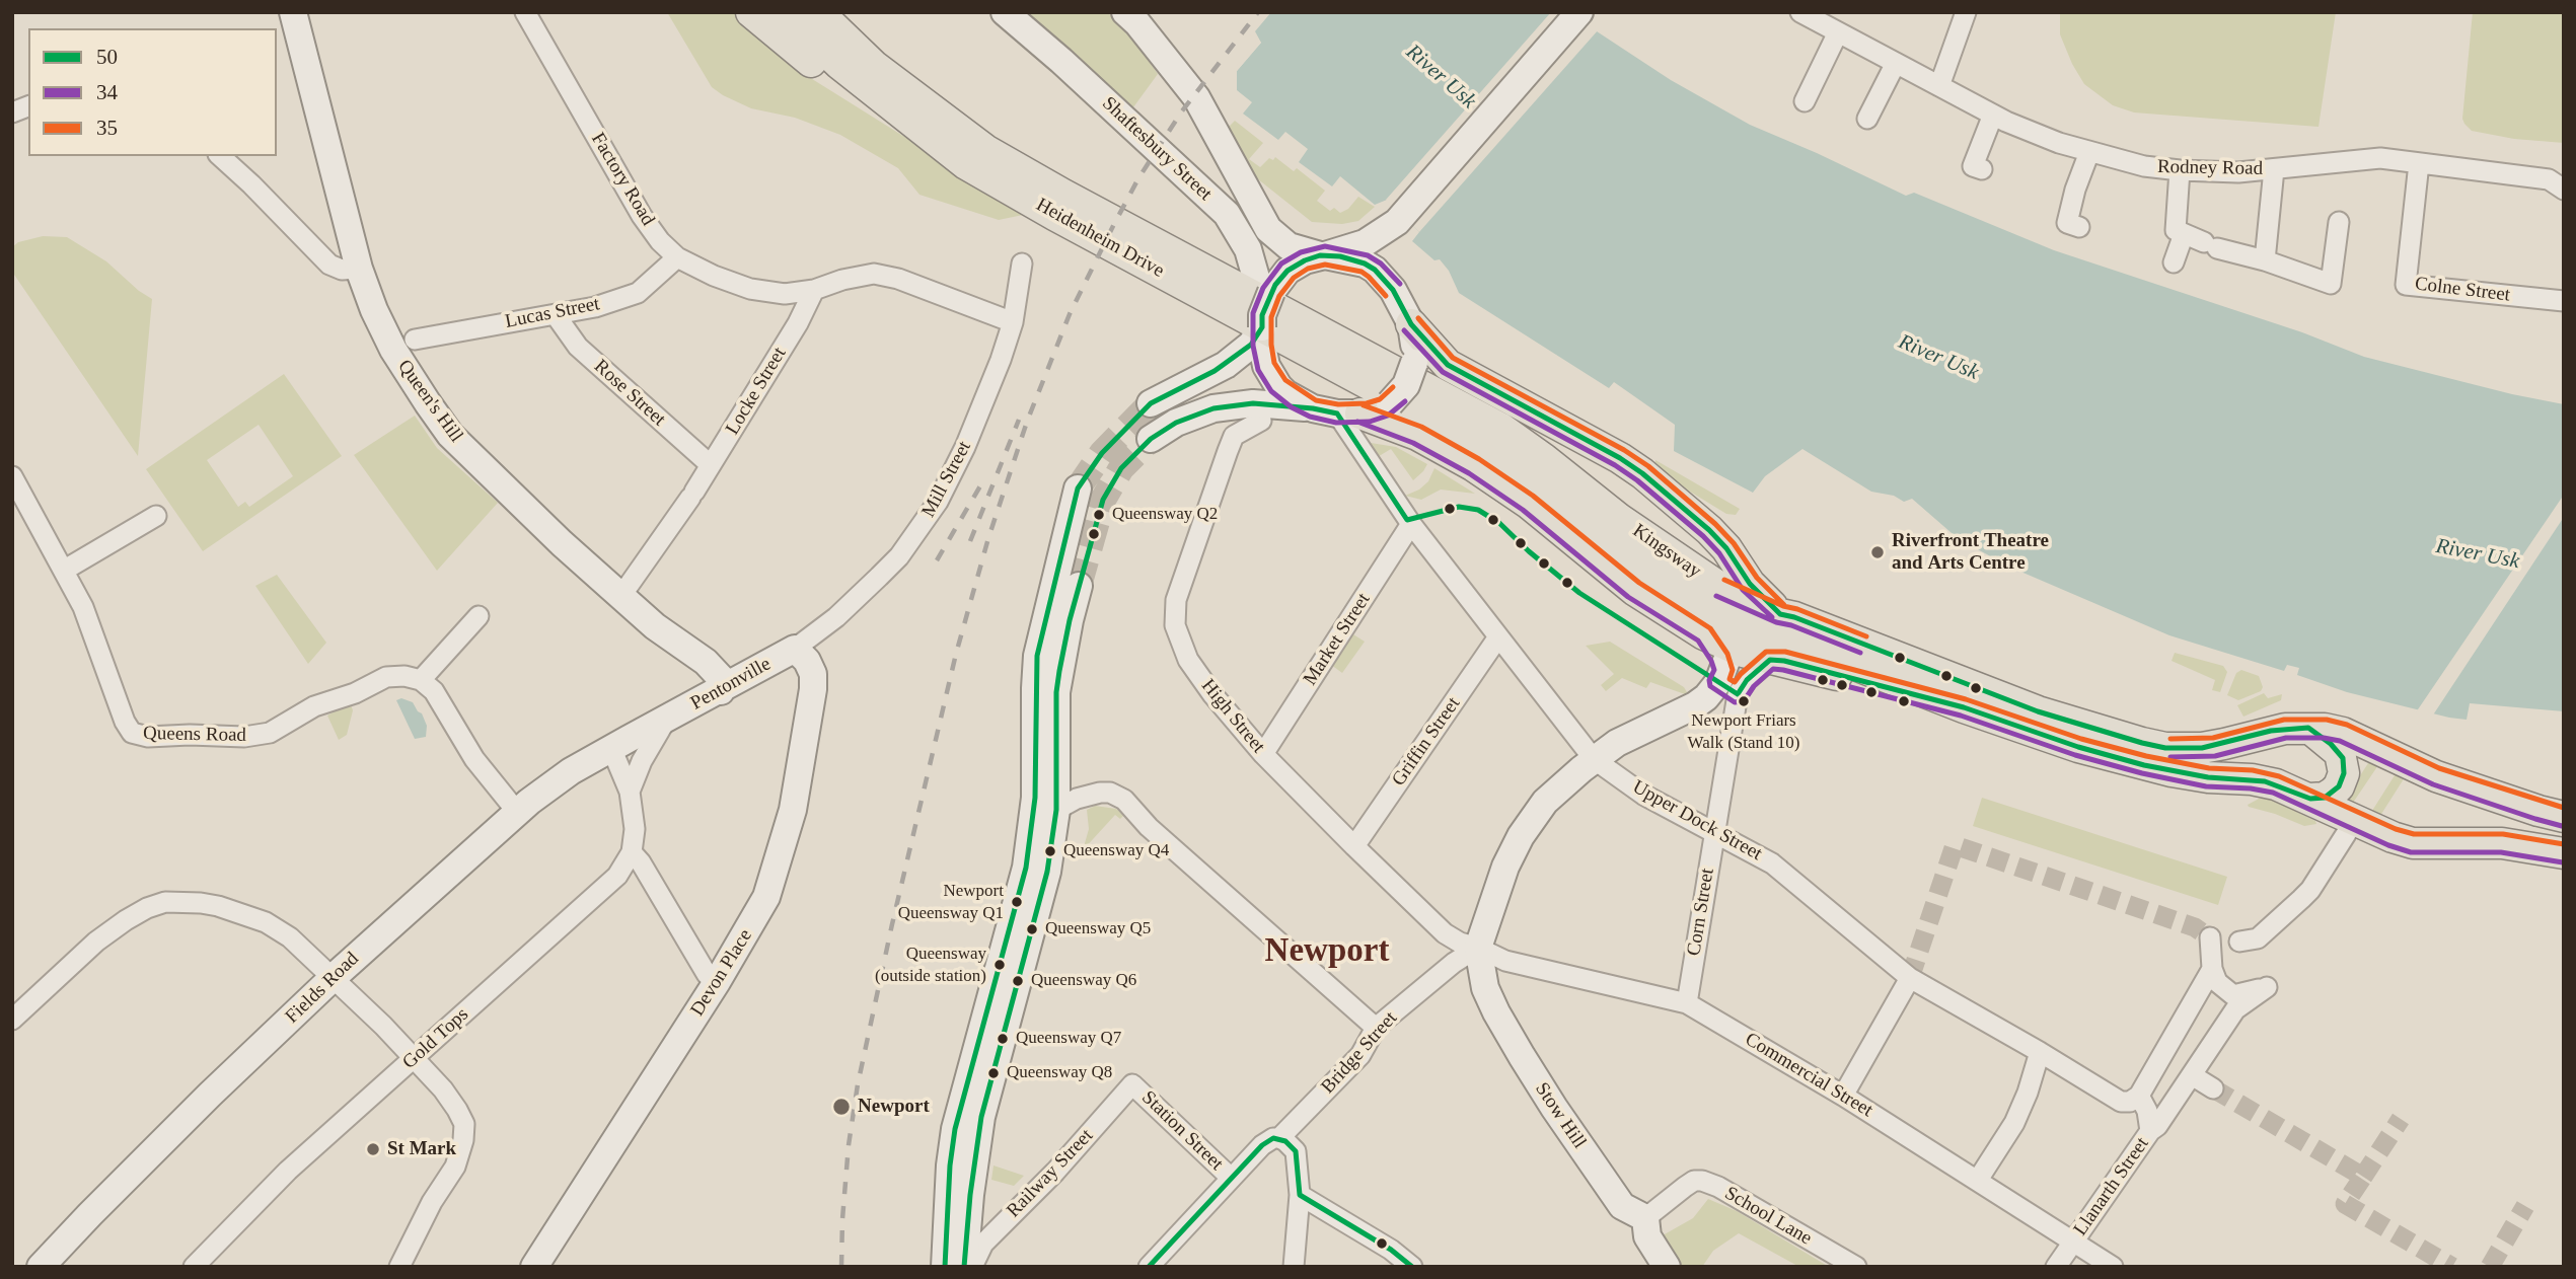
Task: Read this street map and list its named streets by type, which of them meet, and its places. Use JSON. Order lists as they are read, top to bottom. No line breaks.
{"streets":{"main road":["Shaftesbury Street","Heidenheim Drive","Queen's Hill","Kingsway","Pentonville","Devon Place","Fields Road","Stow Hill"],"street":["Rodney Road","Factory Road","Colne Street","Lucas Street","Locke Street","Rose Street","Mill Street","Market Street","High Street","Queens Road","Griffin Street","Upper Dock Street","Corn Street","Gold Tops","Bridge Street","Commercial Street","Station Street","Railway Street","Llanarth Street","School Lane"]},"crossings":[["Shaftesbury Street","Upper Dock Street"],["Rodney Road","Colne Street"],["Factory Road","Lucas Street"],["Factory Road","Locke Street"],["Factory Road","Mill Street"],["Heidenheim Drive","Kingsway"],["Lucas Street","Rose Street"],["Locke Street","Rose Street"],["Locke Street","Queen's Hill"],["Queen's Hill","Pentonville"],["Mill Street","Pentonville"],["Mill Street","Devon Place"],["Kingsway","Corn Street"],["Market Street","High Street"],["Market Street","Upper Dock Street"],["Pentonville","Devon Place"],["Pentonville","Fields Road"],["High Street","Griffin Street"],["High Street","Bridge Street"],["High Street","Commercial Street"],["High Street","Stow Hill"],["Griffin Street","Upper Dock Street"],["Upper Dock Street","Corn Street"],["Corn Street","Commercial Street"],["Bridge Street","Commercial Street"],["Bridge Street","Stow Hill"],["Bridge Street","Station Street"],["Commercial Street","Stow Hill"],["Commercial Street","Llanarth Street"],["Stow Hill","School Lane"],["Station Street","Railway Street"]],"districts":["Newport"],"water":["River Usk"],"places":["Queensway Q2","Riverfront Theatre and Arts Centre","Newport Friars Walk (Stand 10)","Queensway Q4","Newport Queensway Q1","Queensway Q5","Queensway (outside station)","Queensway Q6","Queensway Q7","Queensway Q8","Newport","St Mark"],"lines":["transit line 34","transit line 50","transit line 35"],"legend":["50","34","35"]}
